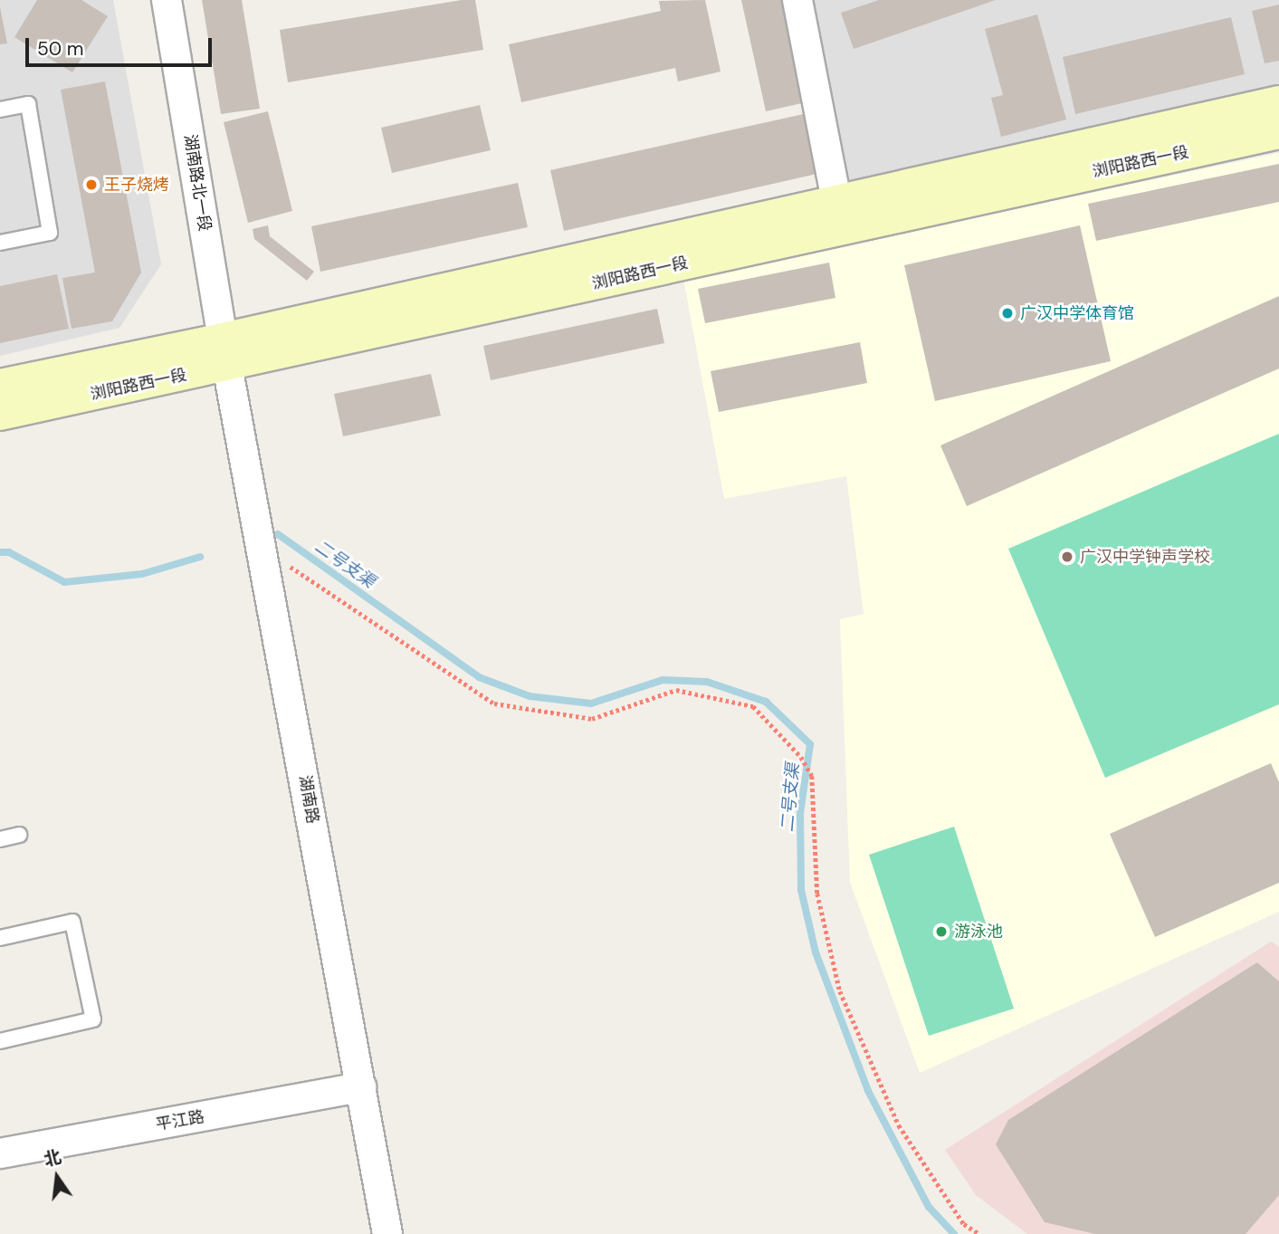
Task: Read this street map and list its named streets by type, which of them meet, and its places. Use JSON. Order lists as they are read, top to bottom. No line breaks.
{"streets":{"street":["浏阳路西一段","湖南路北一段","湖南路","平江路"]},"crossings":[["浏阳路西一段","湖南路北一段"],["浏阳路西一段","湖南路"],["湖南路北一段","湖南路"],["湖南路","平江路"]],"water":["二号支渠"],"places":["王子烧烤","广汉中学体育馆","广汉中学钟声学校","游泳池"],"scale_bar":"50 m","north":"top"}
